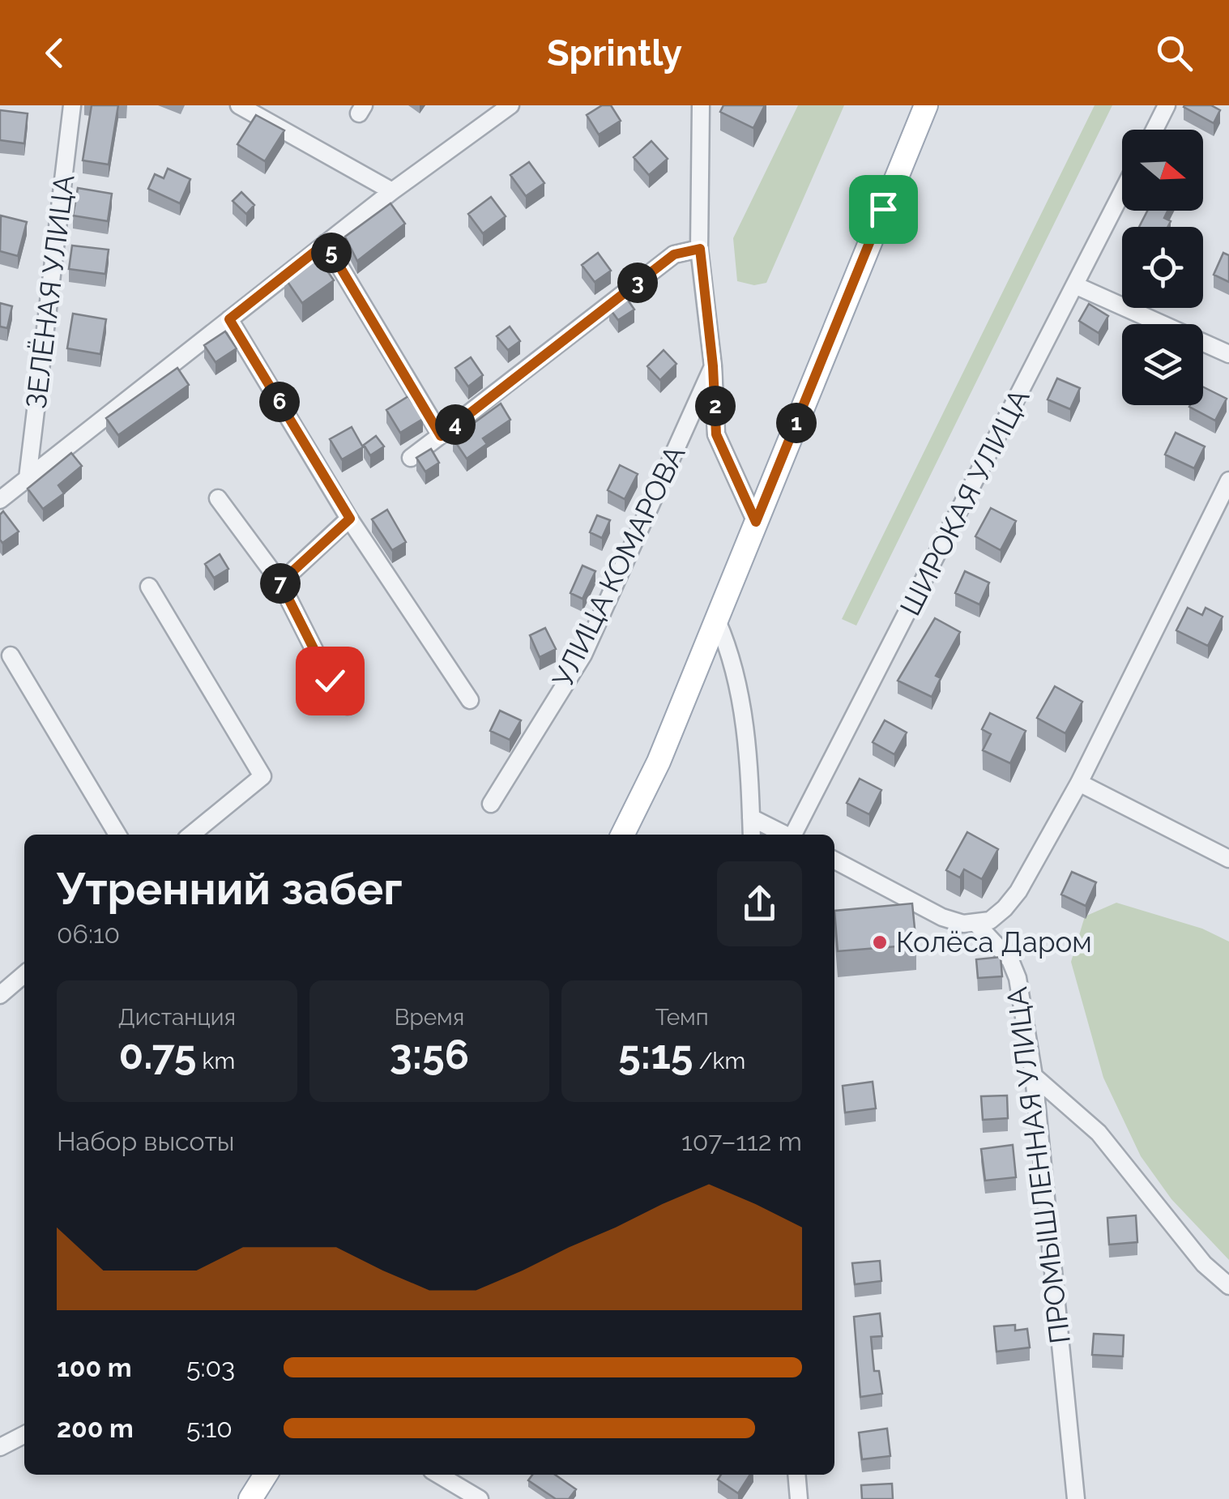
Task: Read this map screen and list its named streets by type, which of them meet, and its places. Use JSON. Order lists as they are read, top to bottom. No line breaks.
{"streets":{"street":["ЗЕЛЁНАЯ УЛИЦА","ШИРОКАЯ УЛИЦА","УЛИЦА КОМАРОВА","ПРОМЫШЛЕННАЯ УЛИЦА"]},"places":["Колёса Даром"],"north":"right","page":{"header":"Sprintly","pins":["5","3","6","2","1","4","7"],"heading":["Утренний забег","06:10"],"stats":[["Дистанция","0.75 km"],["Время","3:56"],["Темп","5:15 /km"]],"chart":["Набор высоты","107–112 m"],"list":[{"name":"100 m","note":"5:03"},{"name":"200 m","note":"5:10"}]}}
